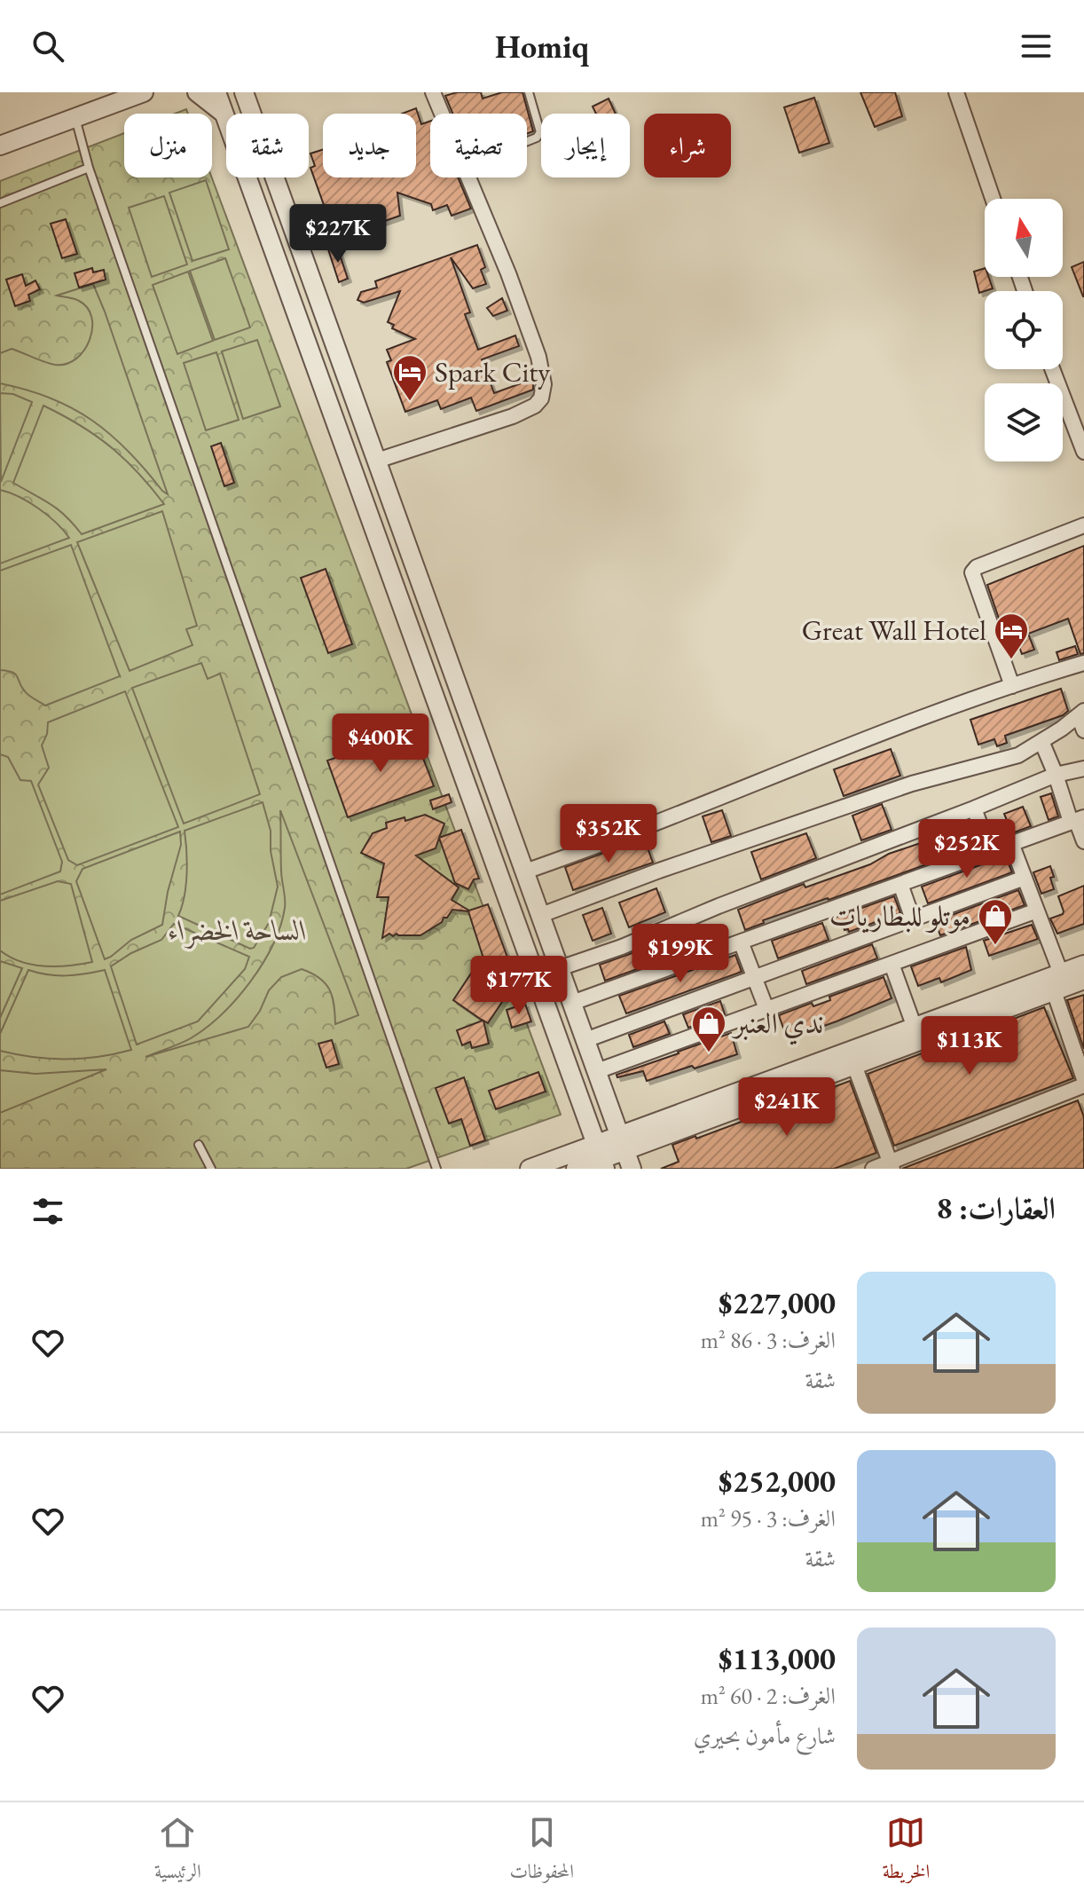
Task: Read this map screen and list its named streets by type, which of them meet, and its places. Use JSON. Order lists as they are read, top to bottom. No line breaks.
{"parks":["الساحة الخضراء"],"places":{"hotel":["Spark City","Great Wall Hotel"],"shop":["موتلو للبطاريات","ندي العنبر"]},"north":"top","page":{"header":"Homiq","chip":["شراء","إيجار","تصفية","جديد","شقة","منزل"],"price":["$227K","$400K","$352K","$252K","$199K","$177K","$113K","$241K"],"heading":"العقارات: 8","list":[{"name":"$227,000","note":"الغرف: 3 · 86 m² · شقة"},{"name":"$252,000","note":"الغرف: 3 · 95 m² · شقة"},{"name":"$113,000","note":"الغرف: 2 · 60 m² · شارع مأمون بحيري"}],"tabs":["الخريطة","المحفوظات","الرئيسية"]}}
